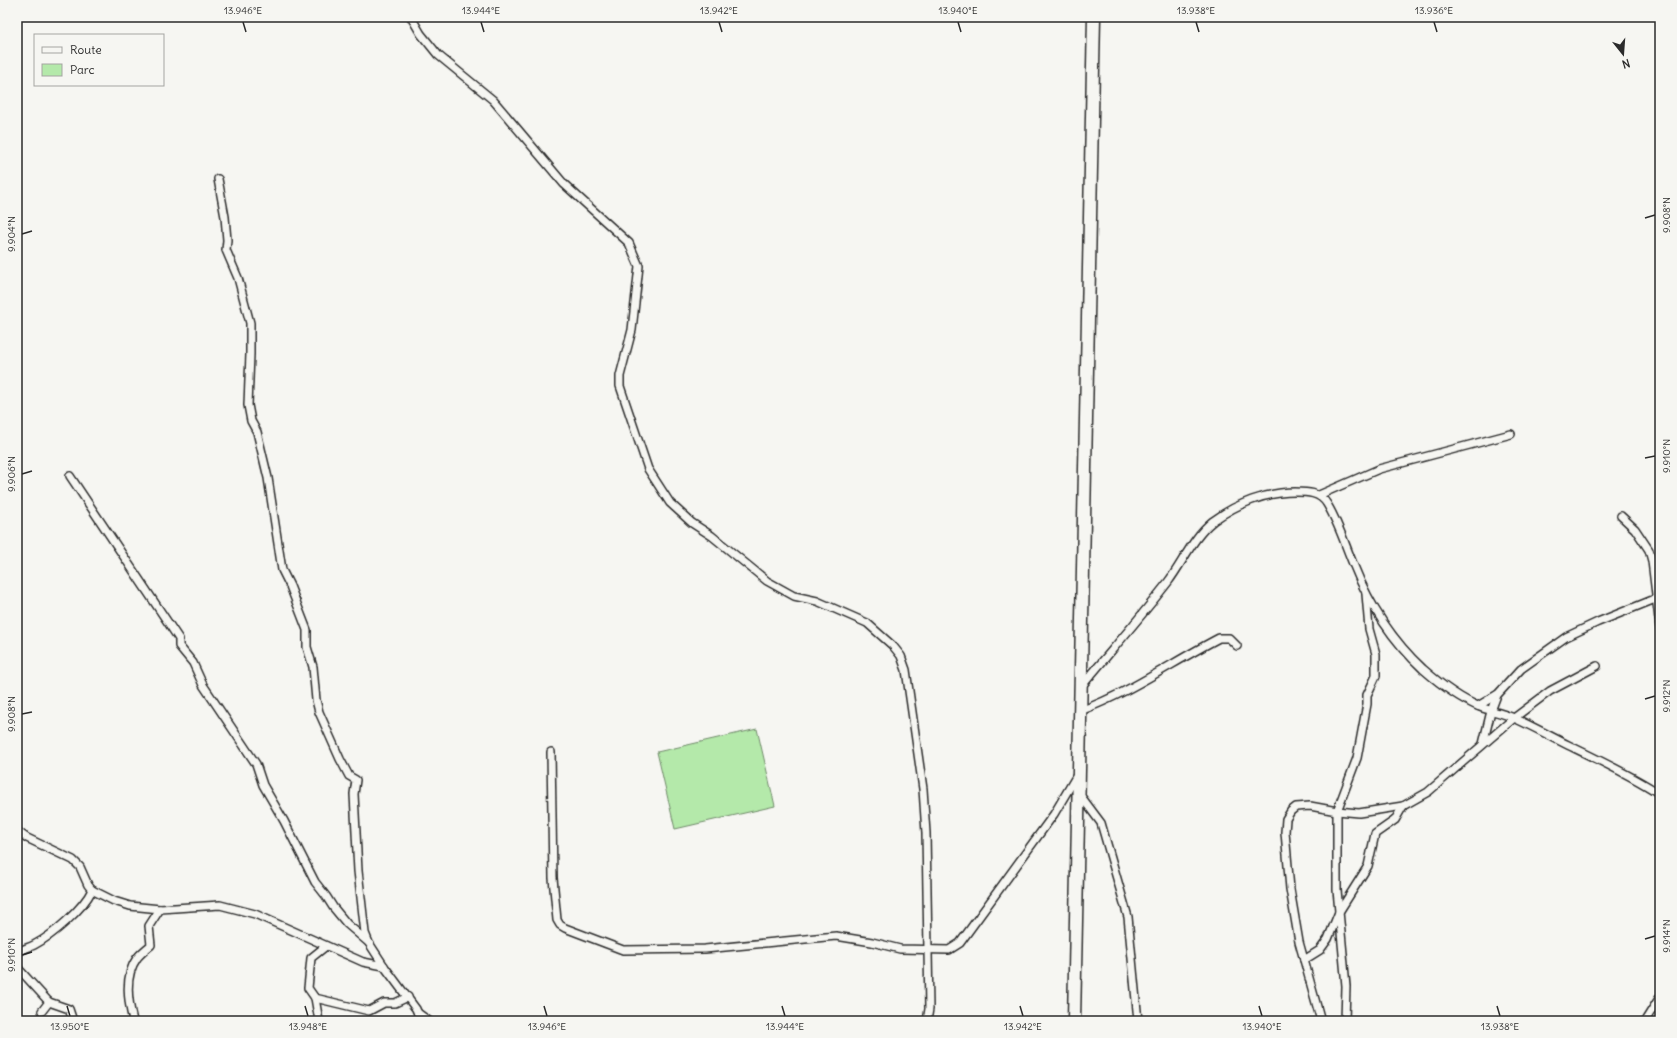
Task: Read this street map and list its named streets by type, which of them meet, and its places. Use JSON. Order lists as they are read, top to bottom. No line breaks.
{"legend":["Route","Parc"],"north":"bottom","coordinates":["13.946°E","13.944°E","13.942°E","13.940°E","13.938°E","13.936°E","9.908°N","9.904°N","9.910°N","9.906°N","9.912°N","9.914°N","13.950°E","13.948°E"]}
